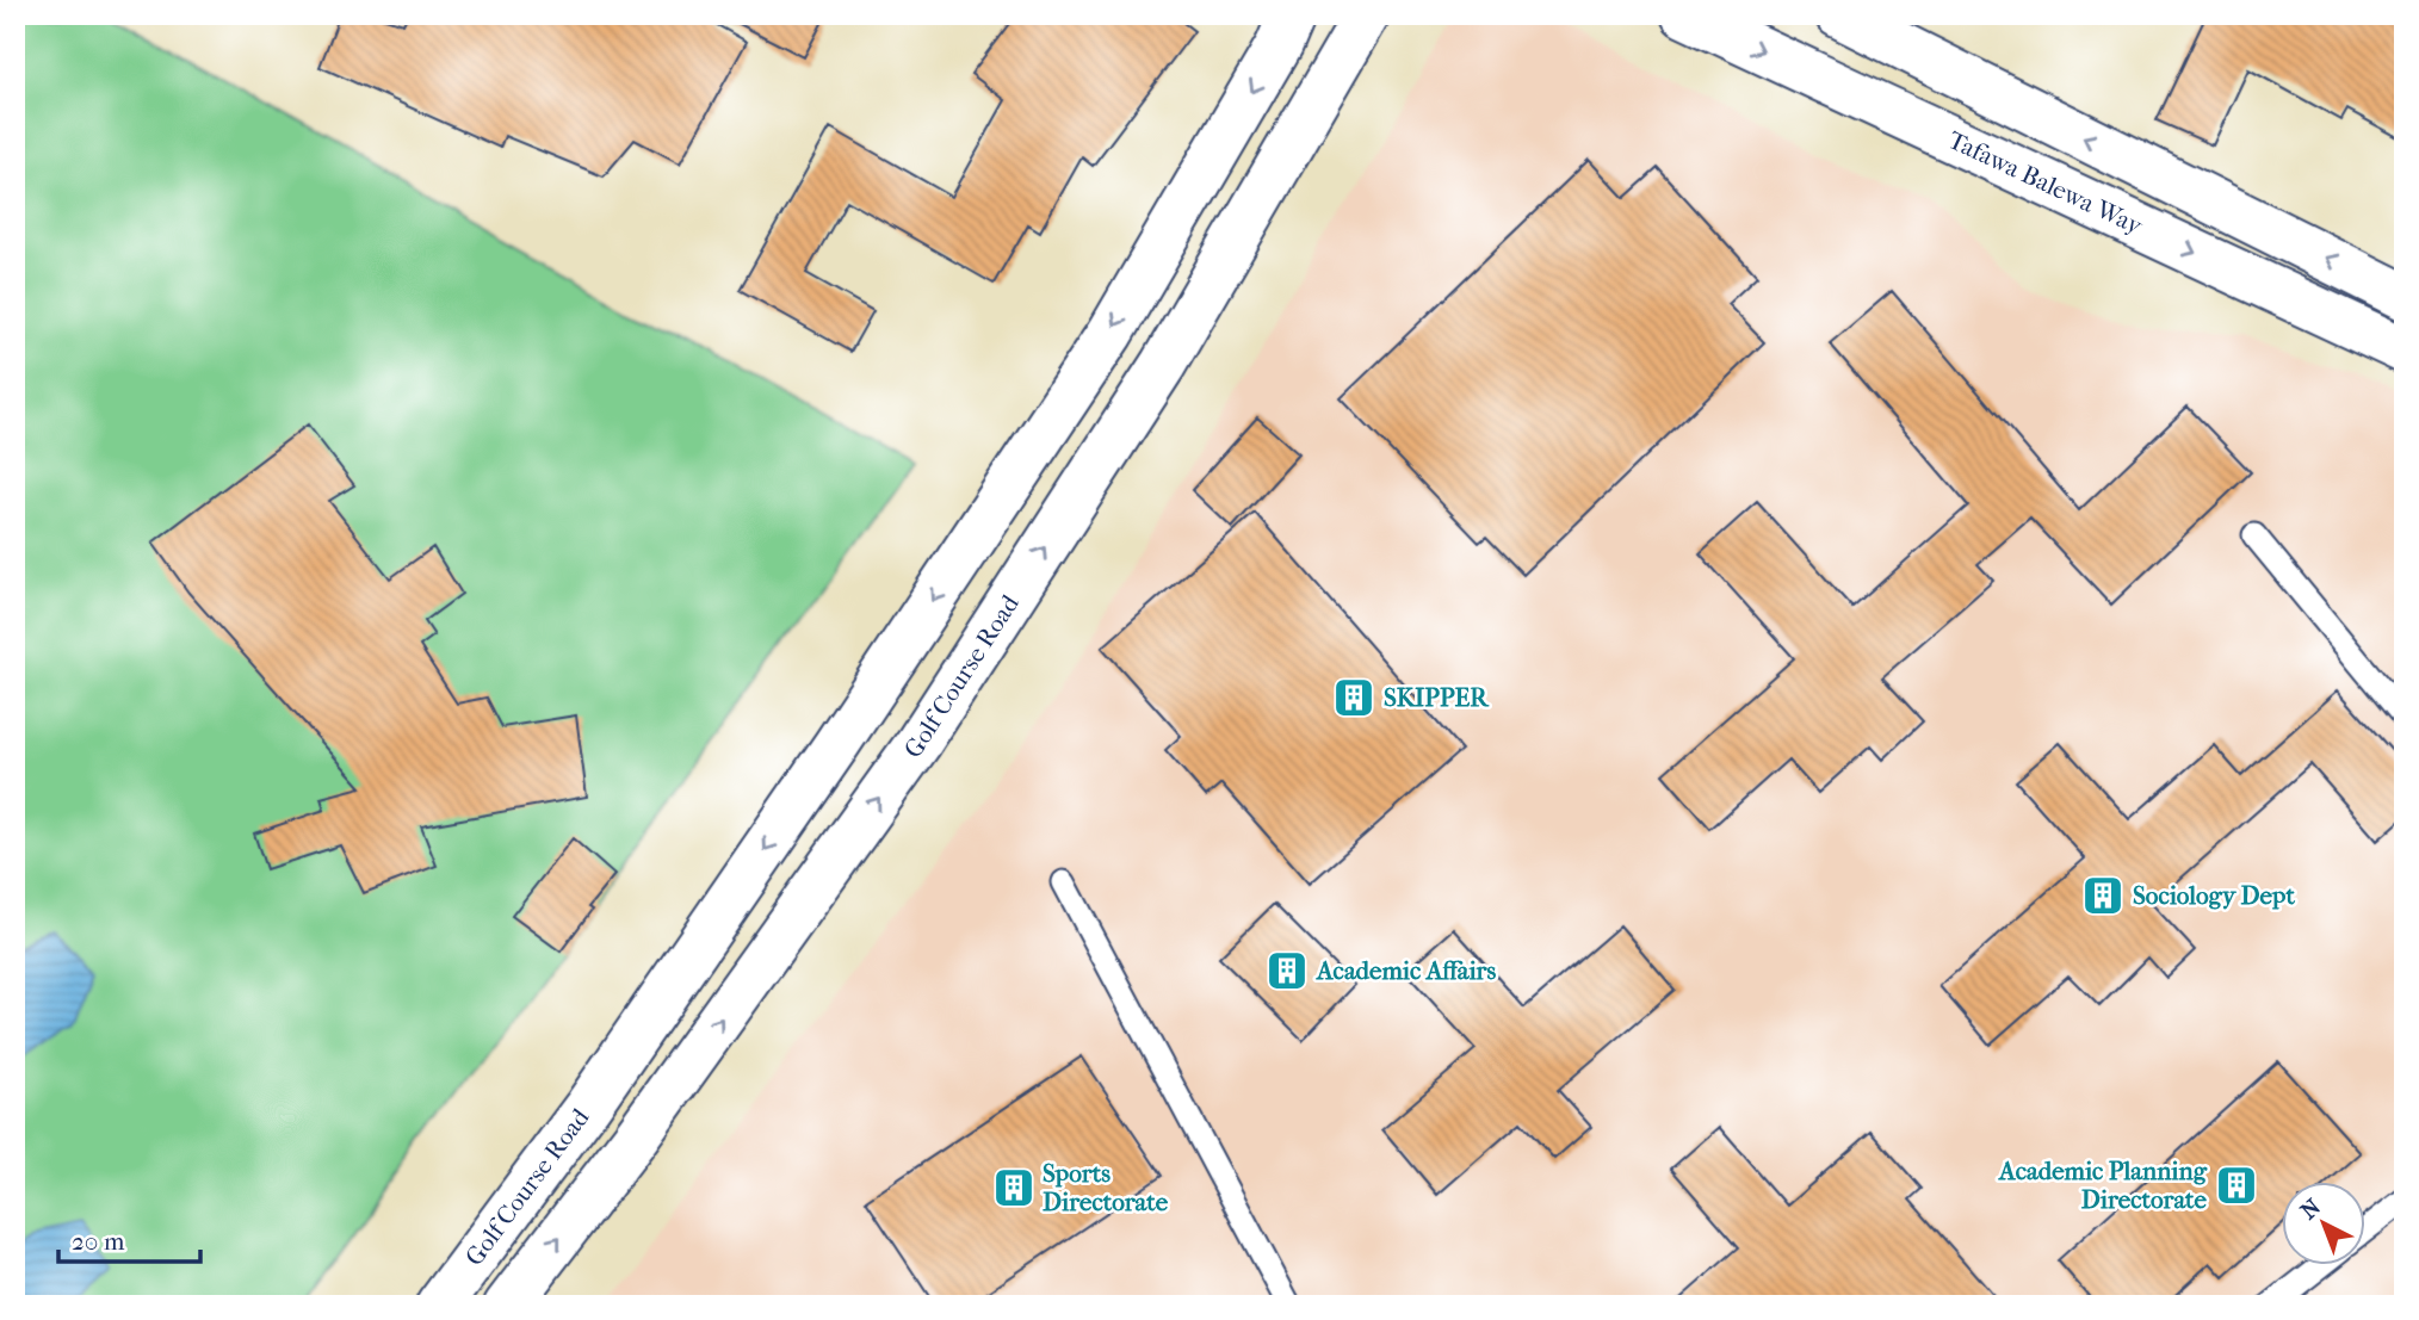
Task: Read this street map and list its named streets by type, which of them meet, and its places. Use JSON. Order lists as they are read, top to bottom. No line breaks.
{"streets":{"street":["Tafawa Balewa Way","Golf Course Road"]},"places":{"building":["SKIPPER","Sociology Dept","Academic Affairs","Academic Planning Directorate","Sports Directorate"]},"scale_bar":"20 m","north":"top left"}
